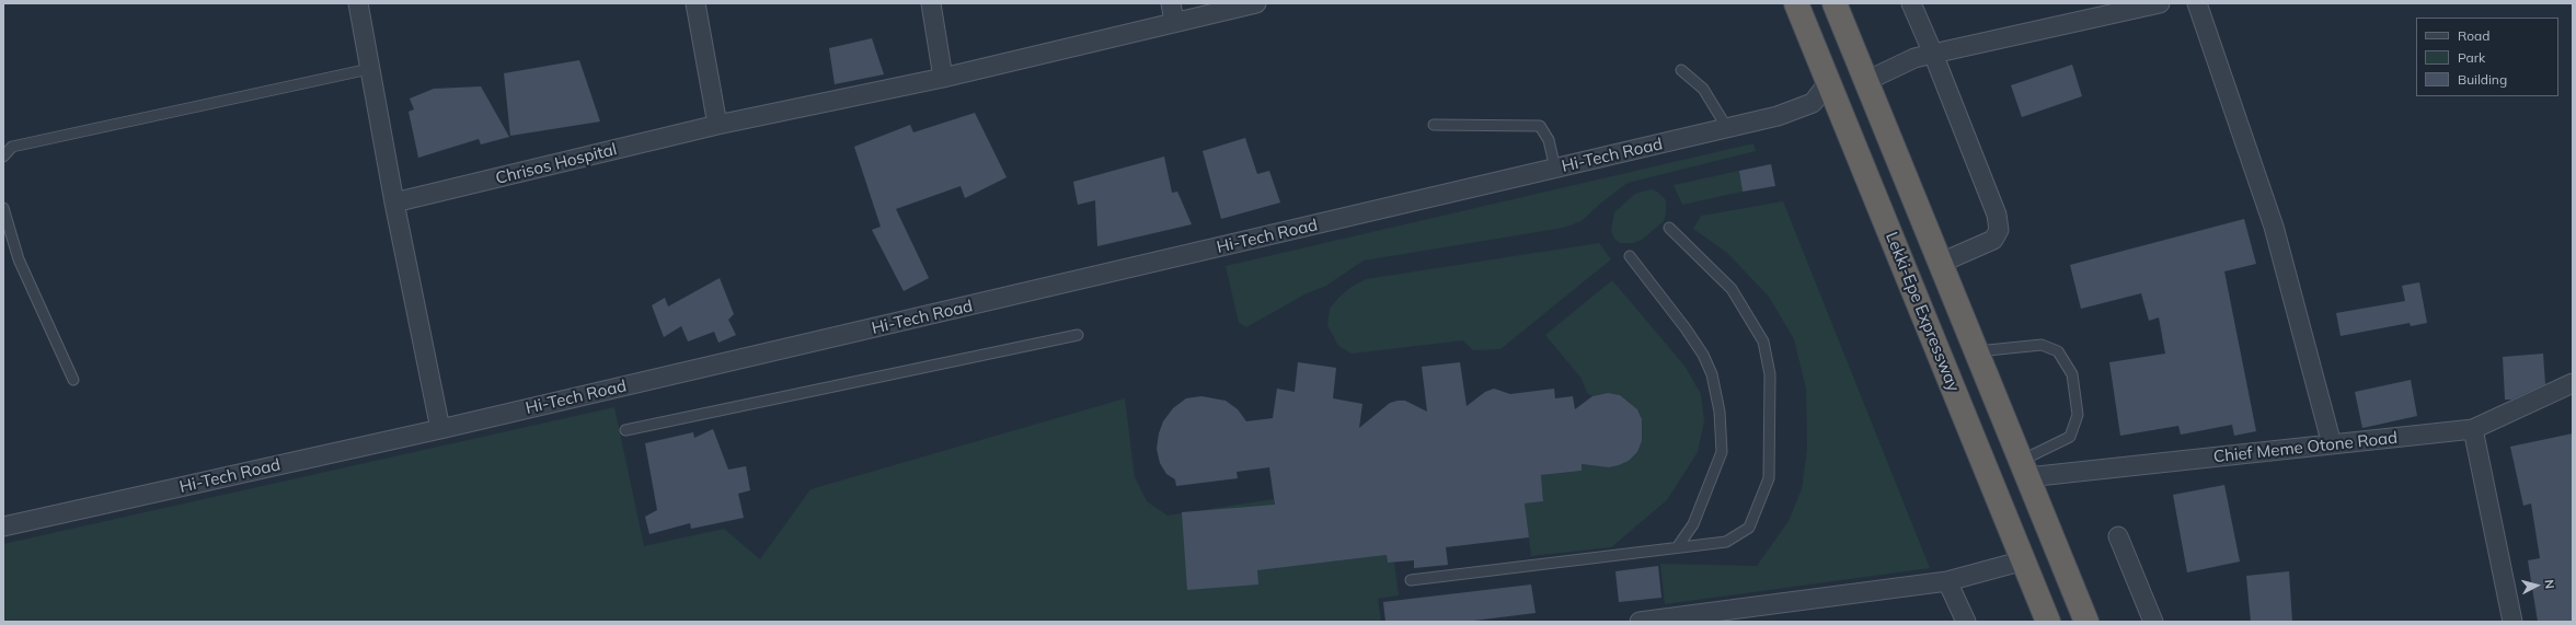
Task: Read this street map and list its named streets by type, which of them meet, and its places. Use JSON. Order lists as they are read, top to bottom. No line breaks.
{"streets":{"highway":["Lekki-Epe Expressway"],"street":["Hi-Tech Road","Chrisos Hospital","Chief Meme Otone Road"]},"crossings":[["Hi-Tech Road","Lekki-Epe Expressway"]],"legend":["Road","Park","Building"],"north":"right"}
